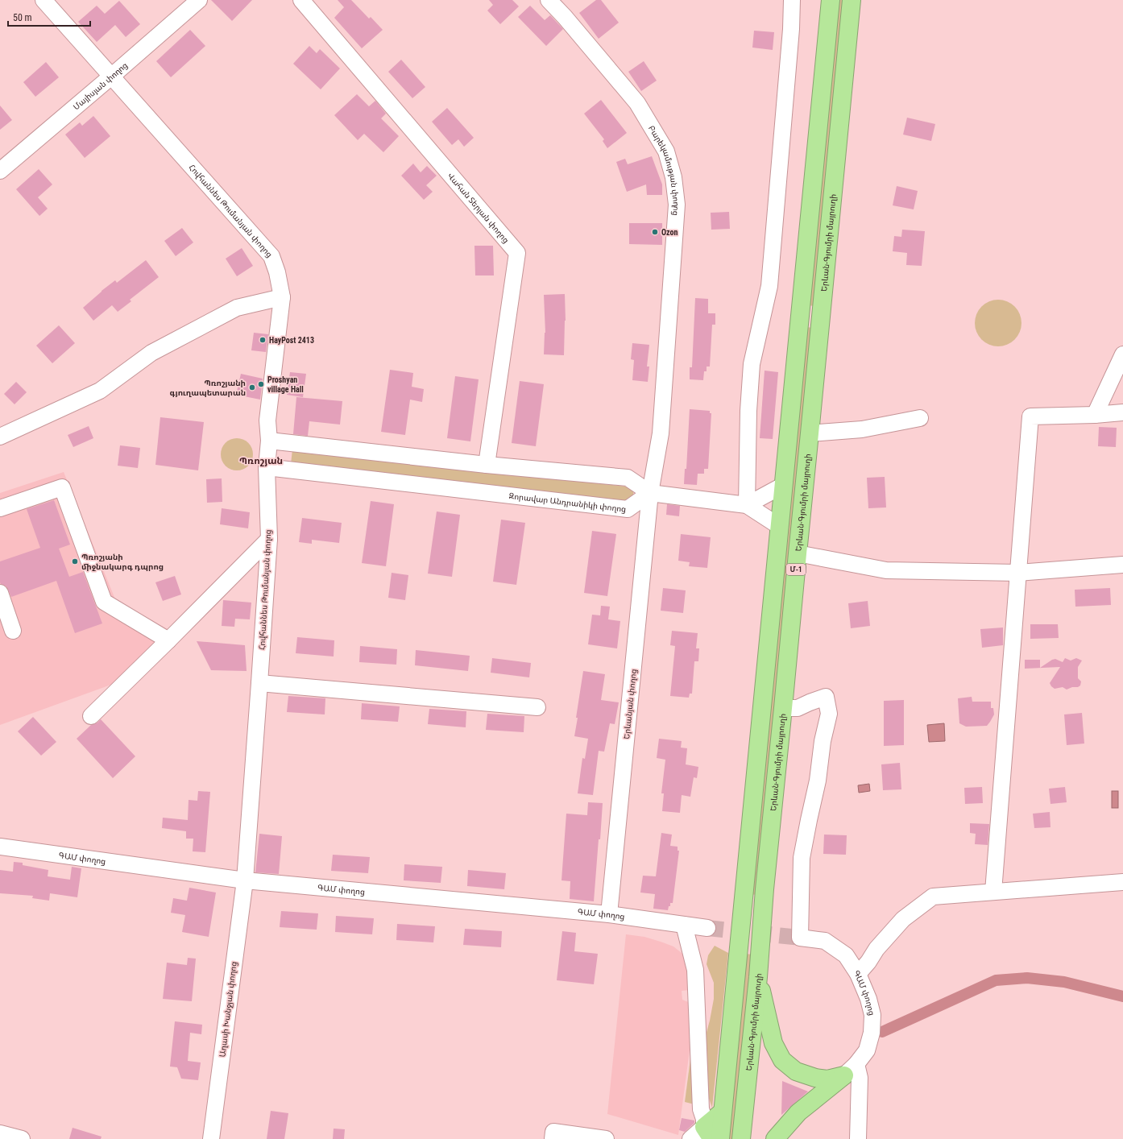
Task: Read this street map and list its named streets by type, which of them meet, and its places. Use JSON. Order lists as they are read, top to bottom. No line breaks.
{"streets":{"highway":["Երևան-Գյումրի մայրուղի","Մ-1"],"street":["Մայիսյան փողոց","Բարեկամության փողոց","Վահան Տերյան փողոց","Հովհաննես Թումանյան փողոց","Զորավար Անդրանիկի փողոց","Երևանյան փողոց","ԳԱՄ փողոց","Աղասի Խանջյան փողոց"]},"crossings":[["Մայիսյան փողոց","Հովհաննես Թումանյան փողոց"],["Բարեկամության փողոց","Զորավար Անդրանիկի փողոց"],["Բարեկամության փողոց","Երևանյան փողոց"],["Հովհաննես Թումանյան փողոց","Զորավար Անդրանիկի փողոց"],["Հովհաննես Թումանյան փողոց","ԳԱՄ փողոց"],["Հովհաննես Թումանյան փողոց","Աղասի Խանջյան փողոց"],["Երևան-Գյումրի մայրուղի","ԳԱՄ փողոց"],["Զորավար Անդրանիկի փողոց","Երևանյան փողոց"],["Երևանյան փողոց","ԳԱՄ փողոց"],["ԳԱՄ փողոց","Աղասի Խանջյան փողոց"]],"districts":["Պռոշյան"],"places":["Ozon","HayPost 2413","Proshyan village Hall","Պռոշյանի գյուղապետարան","Պռոշյանի միջնակարգ դպրոց"],"scale_bar":"50 m"}
